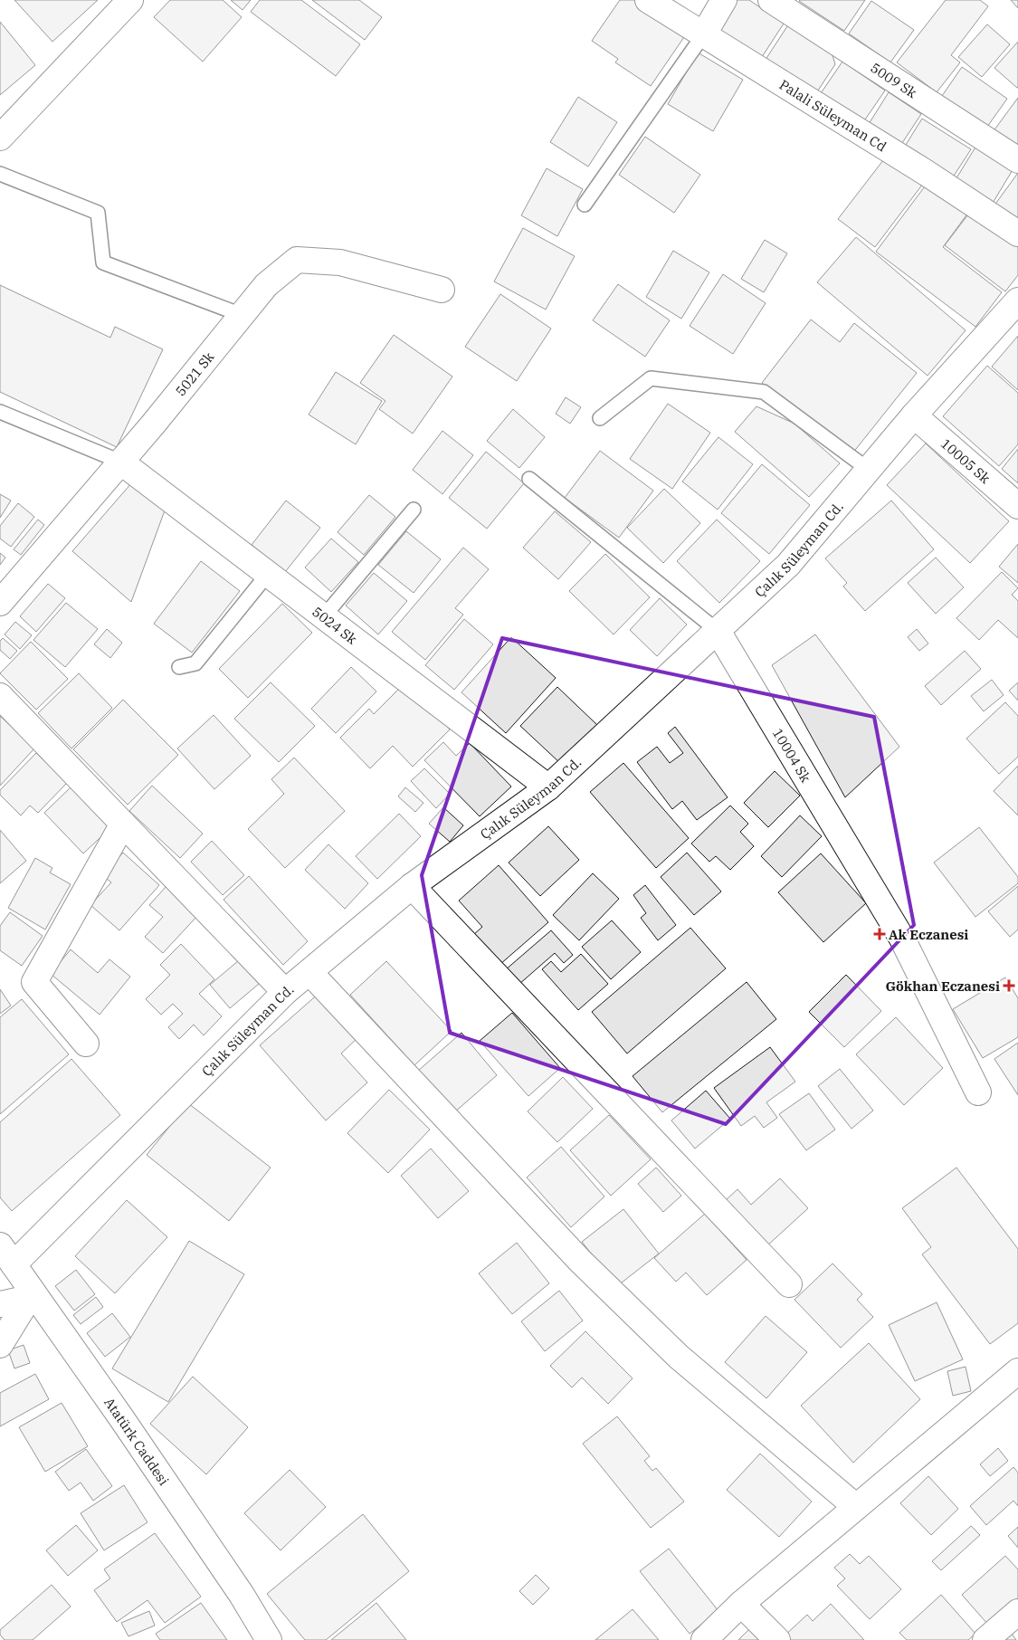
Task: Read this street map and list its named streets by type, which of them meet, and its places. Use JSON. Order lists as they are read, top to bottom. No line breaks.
{"streets":{"street":["5009 Sk","Palali Süleyman Cd","5021 Sk","10005 Sk","Çalık Süleyman Cd.","5024 Sk","10004 Sk","Atatürk Caddesi"]},"crossings":[["5021 Sk","5024 Sk"],["10005 Sk","Çalık Süleyman Cd."],["Çalık Süleyman Cd.","5024 Sk"],["Çalık Süleyman Cd.","10004 Sk"],["Çalık Süleyman Cd.","Atatürk Caddesi"]],"places":{"health":["Ak Eczanesi","Gökhan Eczanesi"]}}
